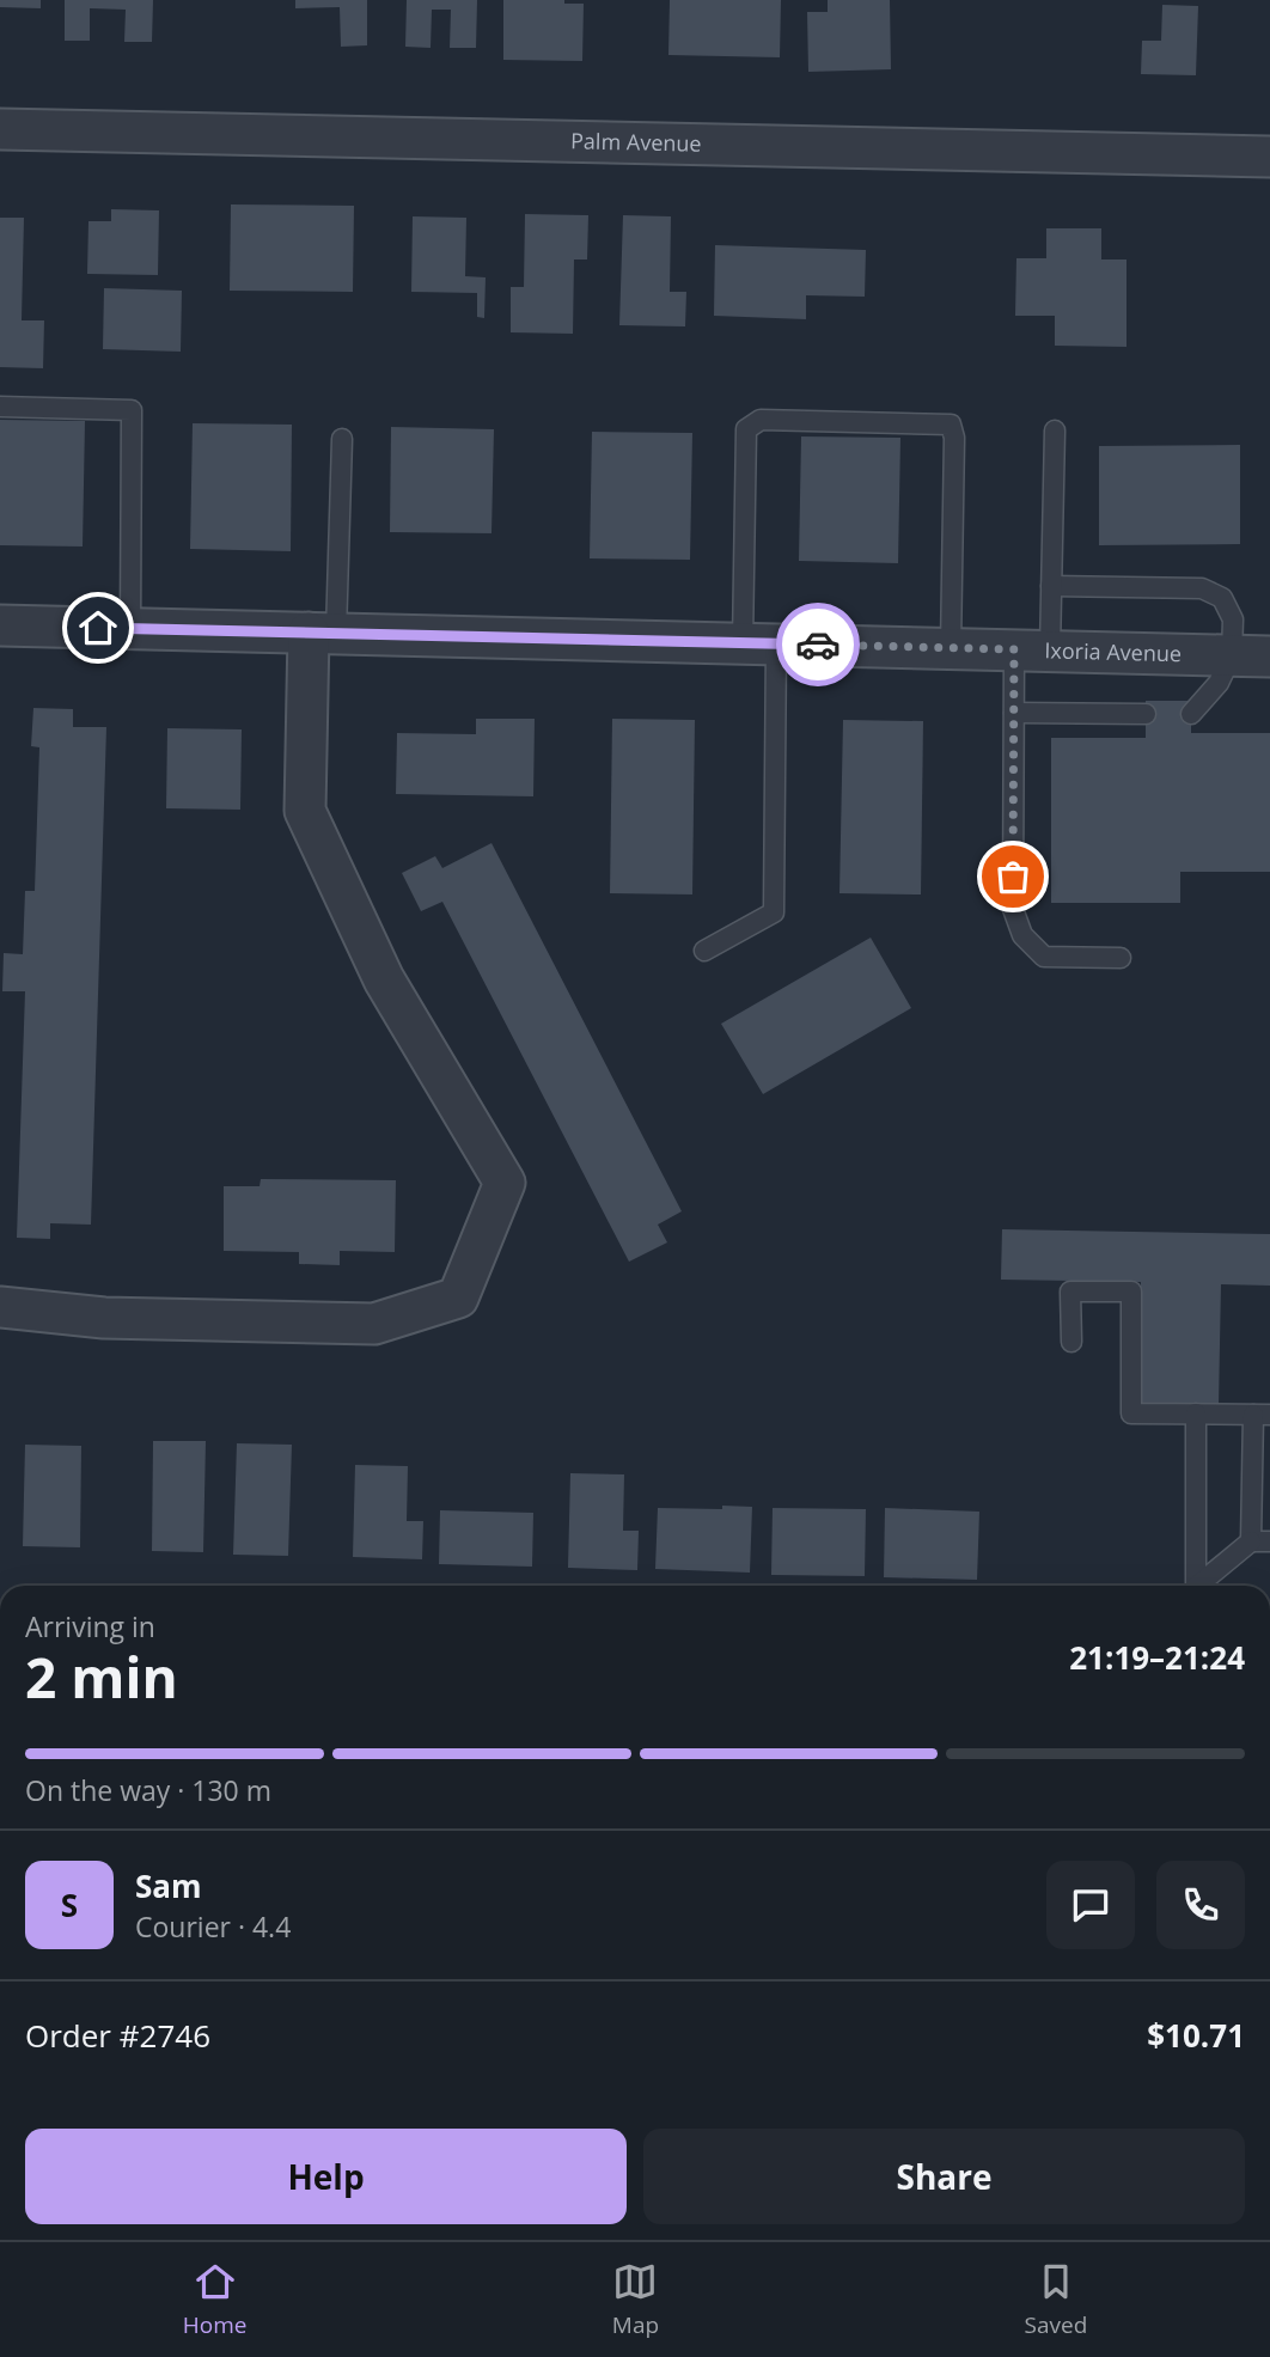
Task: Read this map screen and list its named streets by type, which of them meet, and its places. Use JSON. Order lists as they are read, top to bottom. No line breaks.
{"streets":{"street":["Palm Avenue","Ixoria Avenue"]},"page":{"heading":["2 min","Arriving in","21:19–21:24"],"panel":["Sam","Courier · 4.4","Order #2746","$10.71"],"bar":"On the way · 130 m","round":"S","buttons":["Help","Share"],"tabs":["Home","Map","Saved"]}}
